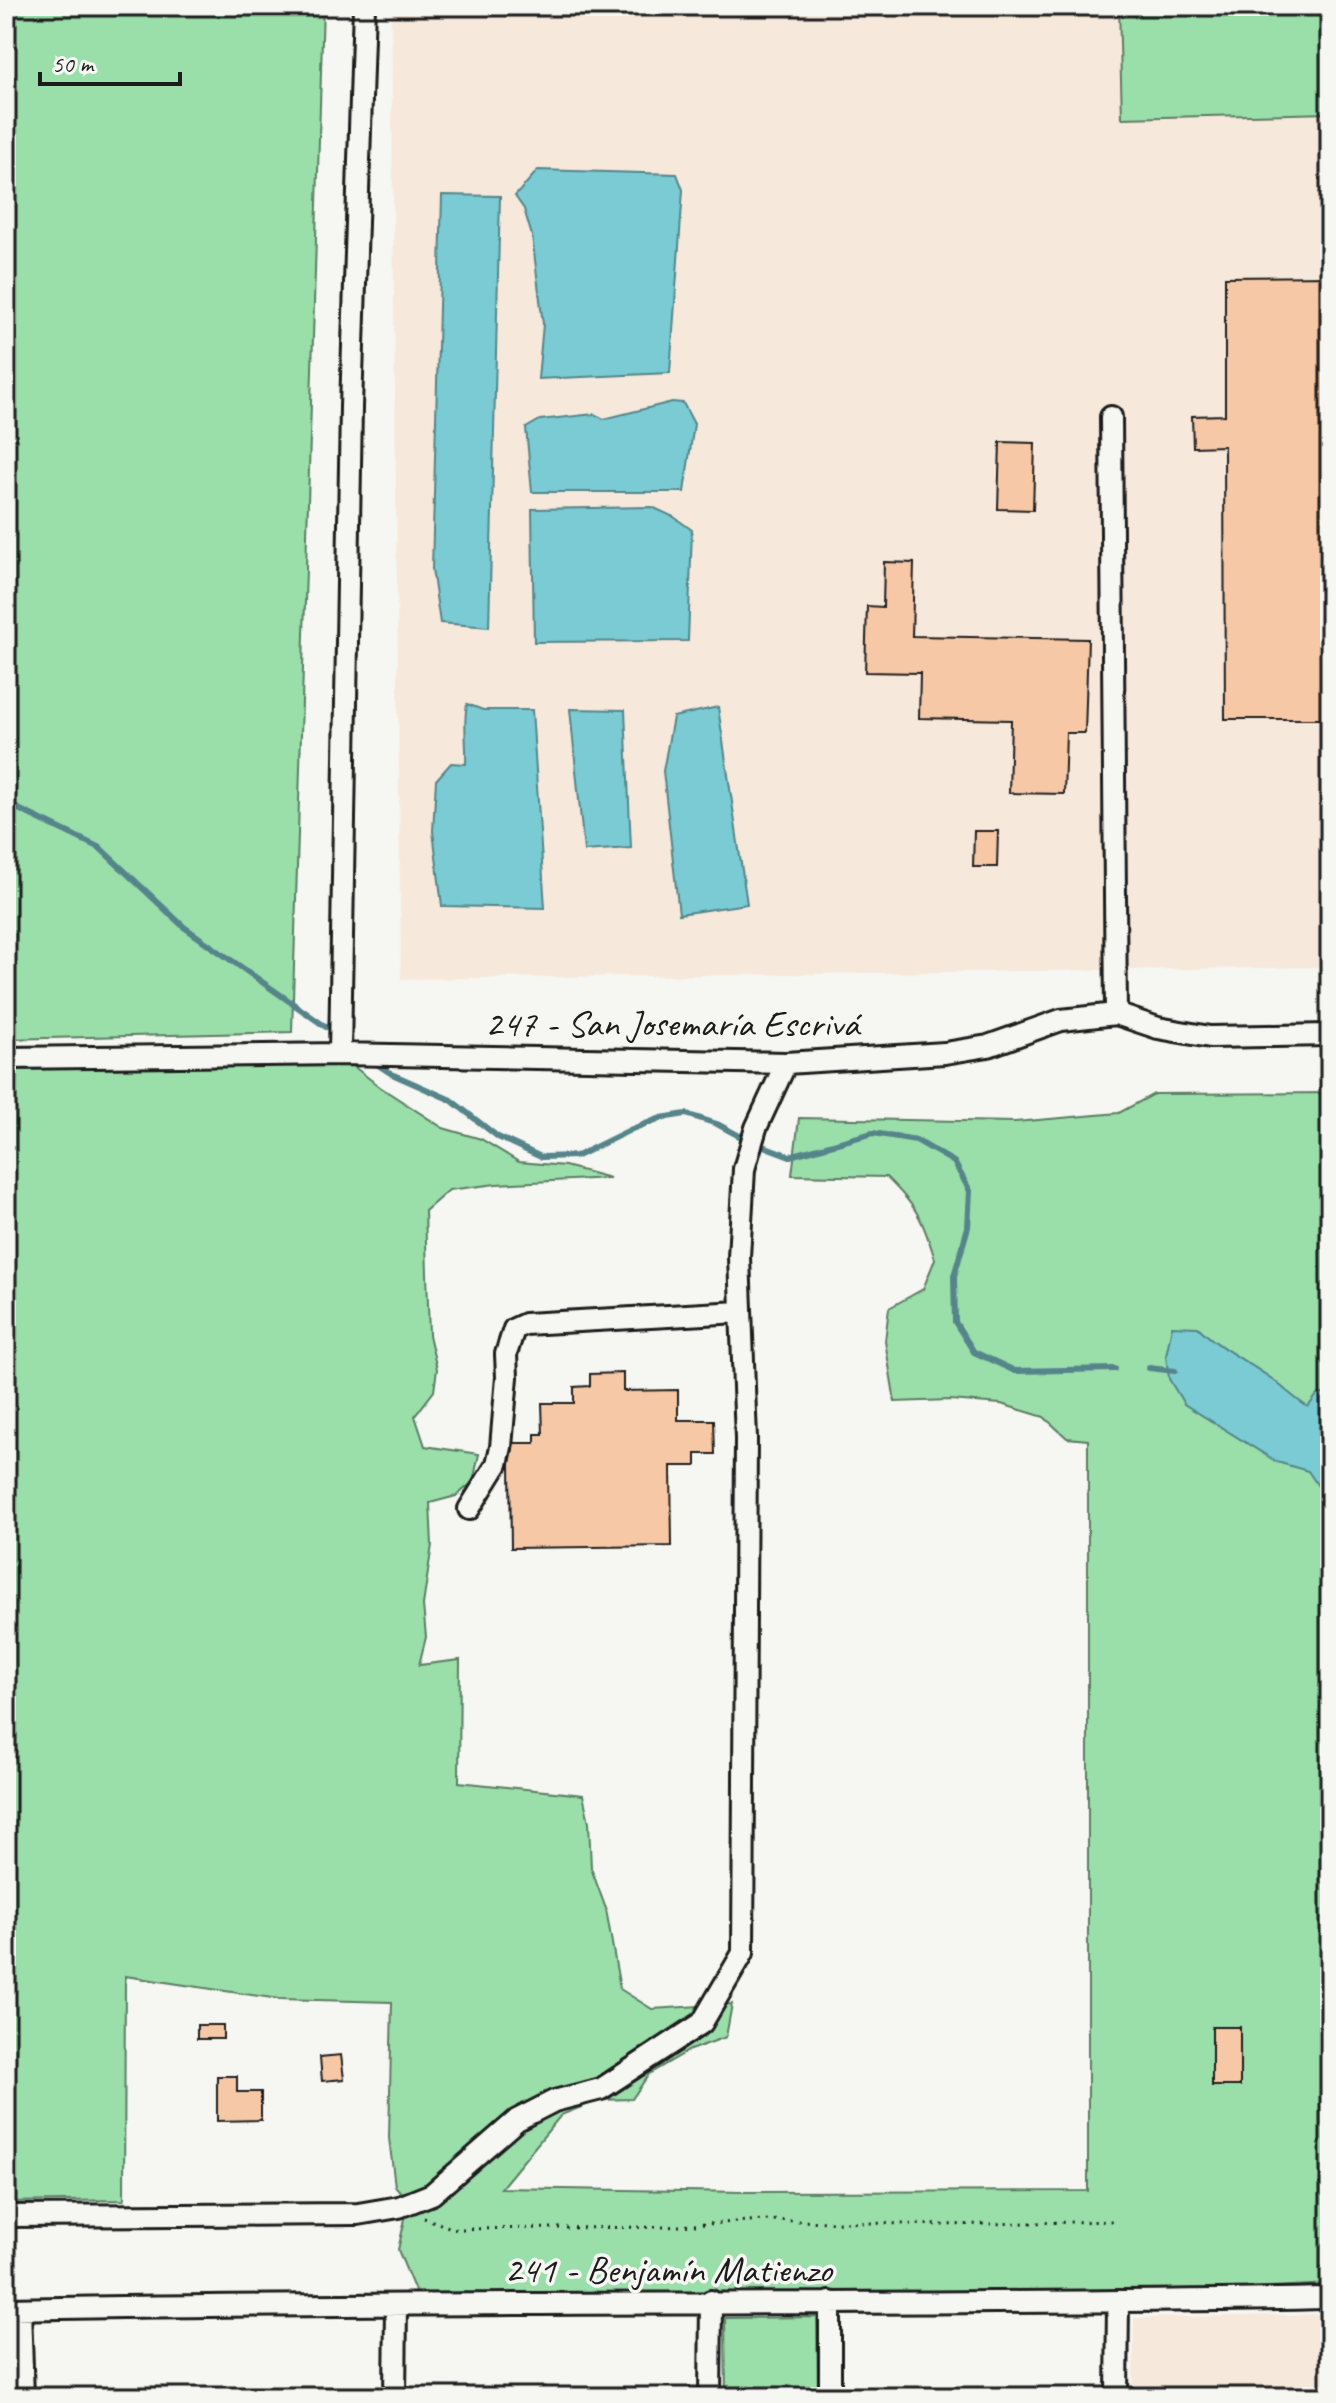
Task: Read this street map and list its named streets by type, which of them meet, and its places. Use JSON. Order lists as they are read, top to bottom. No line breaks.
{"streets":{"street":["247 - San Josemaría Escrivá","241 - Benjamín Matienzo"]},"scale_bar":"50 m"}
